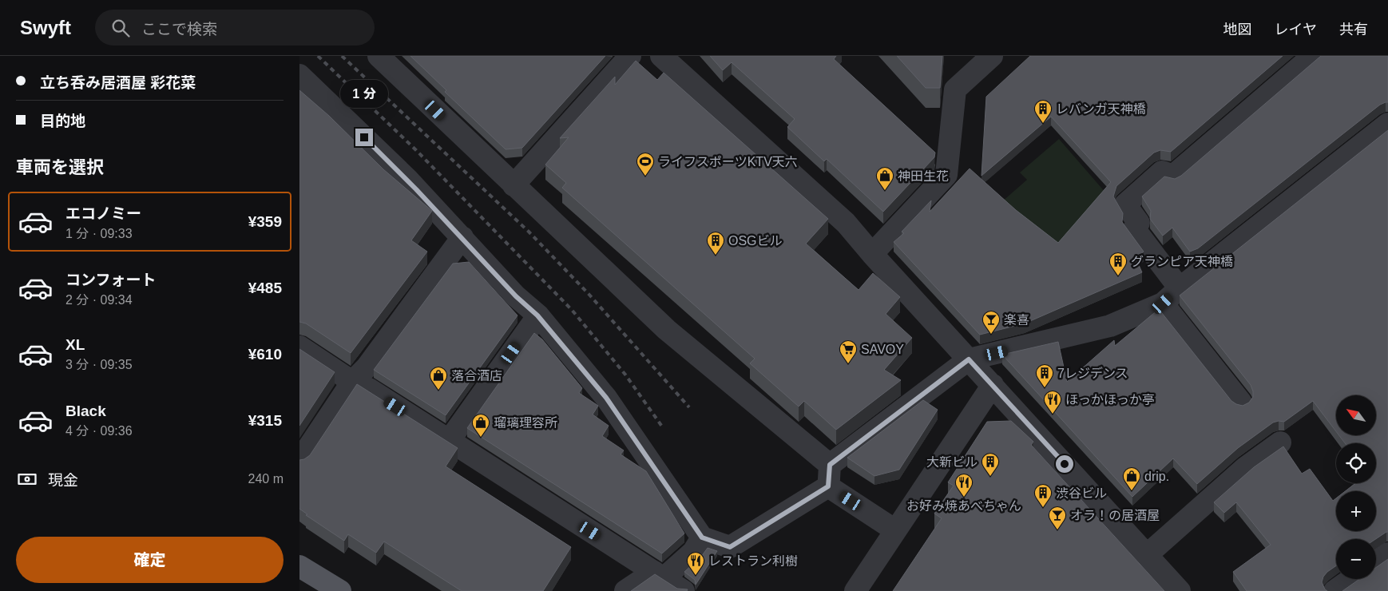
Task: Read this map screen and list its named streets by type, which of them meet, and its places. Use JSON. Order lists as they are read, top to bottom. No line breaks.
{"places":{"building":["レバンガ天神橋","OSGビル","グランピア天神橋","7レジデンス","大新ビル","渋谷ビル"],"sports":["ライフスポーツKTV天六"],"shop":["神田生花","落合酒店","瑠璃理容所","drip."],"bar":["楽喜","オラ！の居酒屋"],"supermarket":["SAVOY"],"restaurant":["ほっかほっか亭","お好み焼あべちゃん","レストラン利樹"]},"north":"top left","page":{"header":"Swyft","search":"ここで検索","nav":["地図","レイヤ","共有"],"banner":["立ち呑み居酒屋 彩花菜","目的地"],"bubble":"1 分","heading":"車両を選択","list":[{"name":"エコノミー","note":"1 分 · 09:33","value":"¥359"},{"name":"コンフォート","note":"2 分 · 09:34","value":"¥485"},{"name":"XL","note":"3 分 · 09:35","value":"¥610"},{"name":"Black","note":"4 分 · 09:36","value":"¥315"}],"map_buttons":["+","−"],"pay":["現金","240 m"],"buttons":"確定"}}
